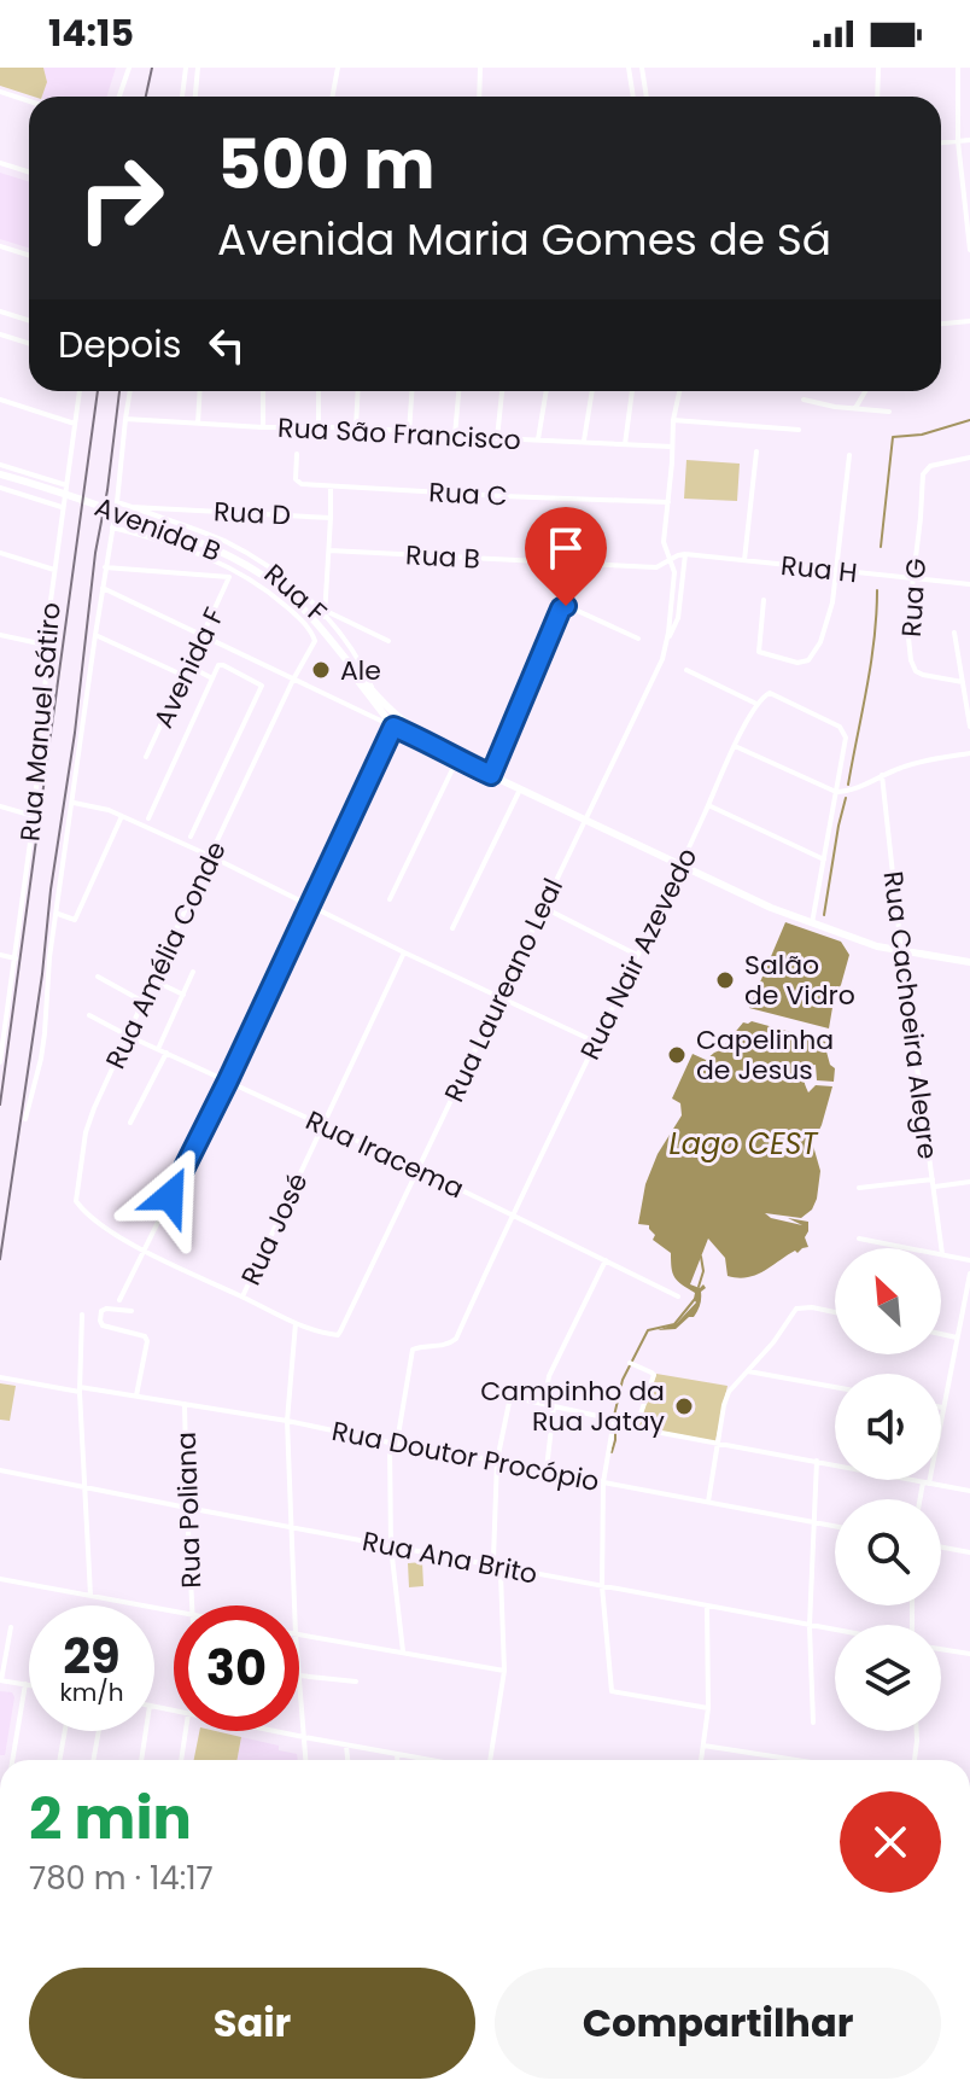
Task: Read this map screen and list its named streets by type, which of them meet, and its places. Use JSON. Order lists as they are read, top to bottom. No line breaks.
{"streets":{"street":["Rua São Francisco","Rua C","Rua D","Avenida B","Rua B","Rua H","Rua F","Rua G","Avenida F","Rua Manuel Sátiro","Rua Nair Azevedo","Rua Amélia Conde","Rua Laureano Leal","Rua Cachoeira Alegre","Rua Iracema","Rua José","Rua Doutor Procópio","Rua Poliana","Rua Ana Brito"]},"crossings":[["Rua São Francisco","Rua Laureano Leal"],["Rua C","Rua Laureano Leal"],["Rua D","Rua F"],["Avenida B","Rua F"],["Avenida B","Rua Manuel Sátiro"],["Rua B","Rua H"],["Rua B","Rua Laureano Leal"],["Rua H","Rua G"],["Rua H","Rua Laureano Leal"],["Rua Nair Azevedo","Rua Iracema"],["Rua Nair Azevedo","Rua Doutor Procópio"],["Rua Amélia Conde","Rua Iracema"],["Rua Laureano Leal","Rua Iracema"],["Rua Iracema","Rua José"],["Rua Doutor Procópio","Rua Poliana"],["Rua Poliana","Rua Ana Brito"]],"water":["Lago CEST"],"places":["Ale","Salão de Vidro","Capelinha de Jesus","Campinho da Rua Jatay"],"north":"top left","page":{"status":"14:15","turn":["500 m","Avenida Maria Gomes de Sá"],"then":"Depois","speed":"29 km/h","limit":"30","heading":["2 min","780 m · 14:17"],"buttons":["Sair","Compartilhar"]}}
